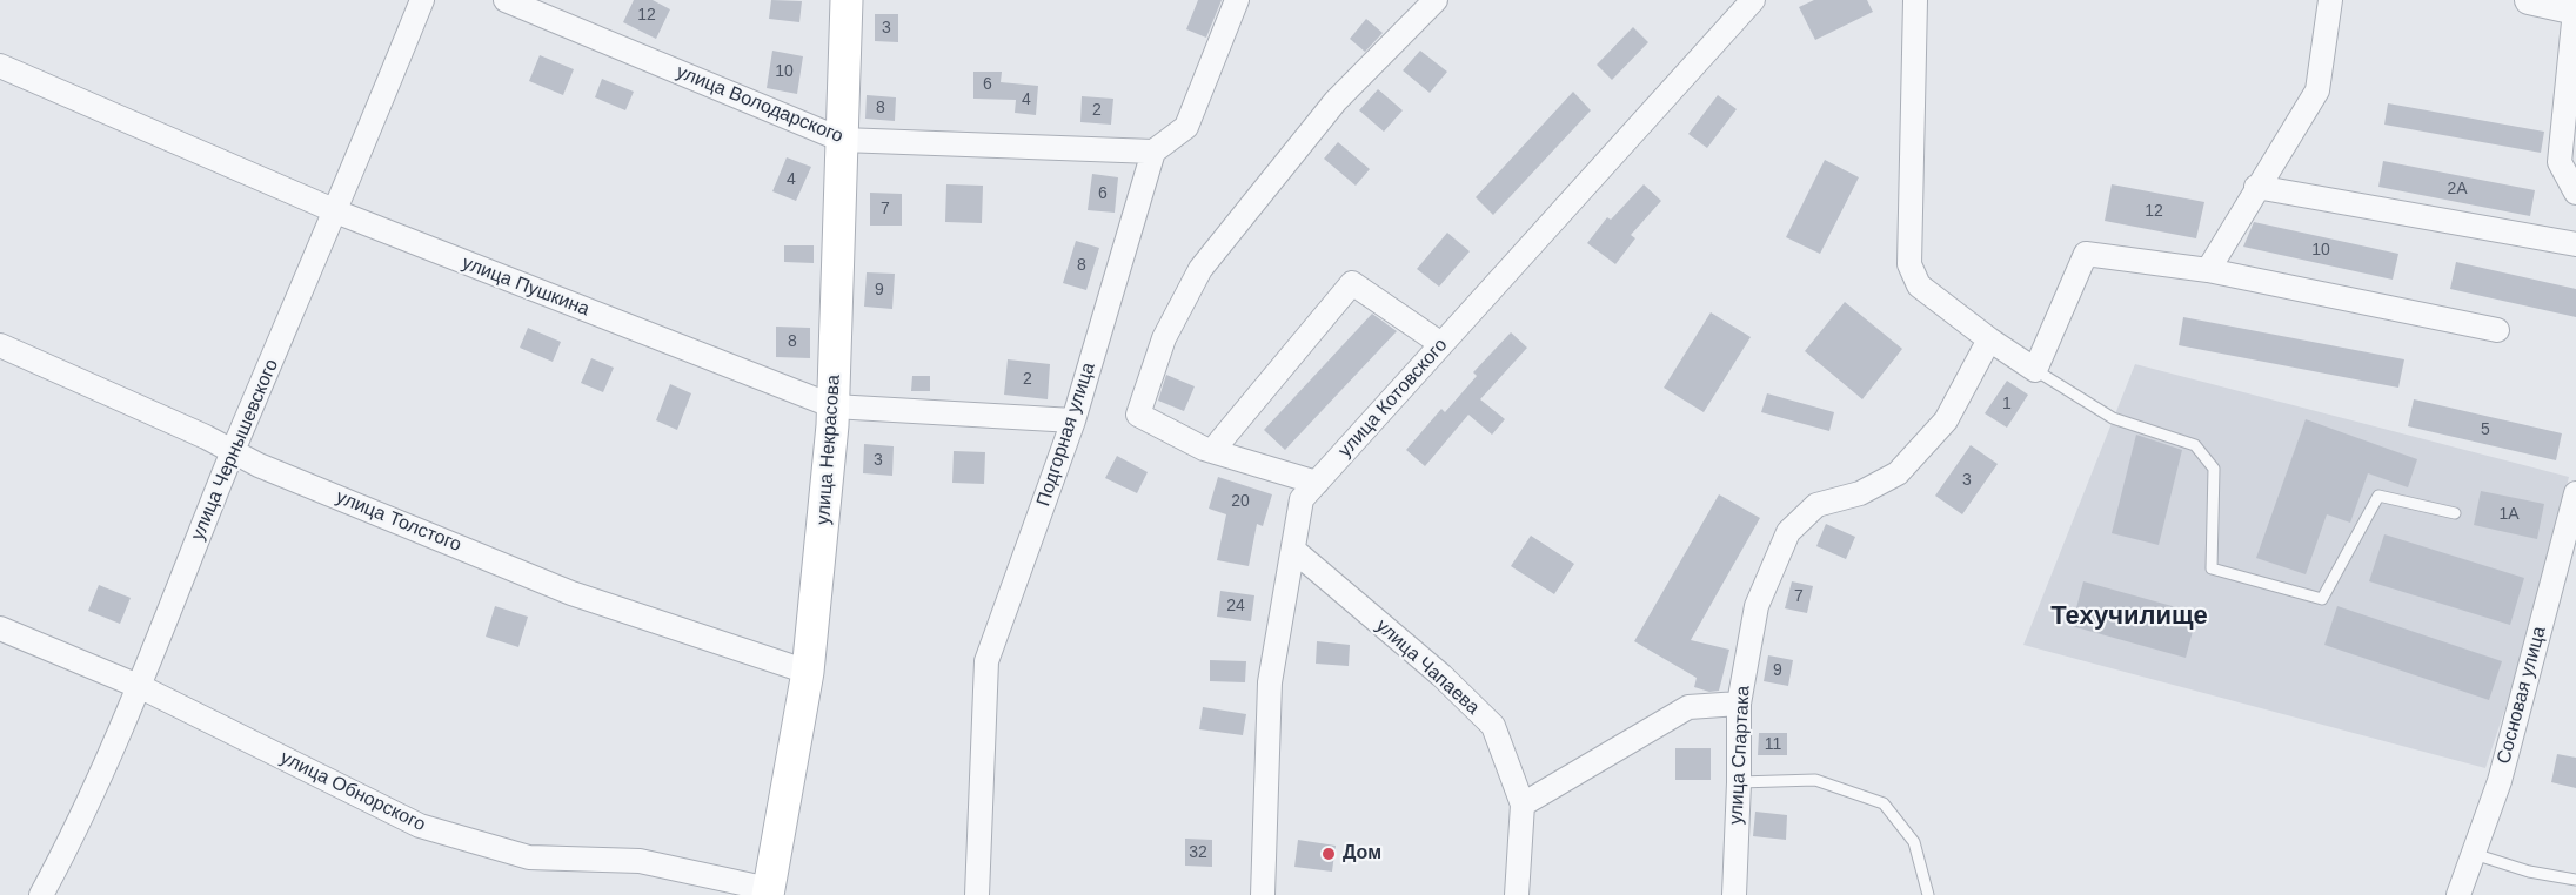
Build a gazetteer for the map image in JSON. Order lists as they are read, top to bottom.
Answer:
{
  "streets": {
    "main road": ["улица Некрасова"],
    "street": [
      "улица Володарского",
      "улица Пушкина",
      "улица Котовского",
      "Подгорная улица",
      "улица Чернышевского",
      "улица Толстого",
      "улица Чапаева",
      "Сосновая улица",
      "улица Спартака",
      "улица Обнорского"
    ]
  },
  "crossings": [
    ["улица Володарского", "Подгорная улица"],
    ["улица Володарского", "улица Некрасова"],
    ["улица Пушкина", "Подгорная улица"],
    ["улица Пушкина", "улица Чернышевского"],
    ["улица Пушкина", "улица Некрасова"],
    ["улица Котовского", "улица Чапаева"],
    ["улица Чернышевского", "улица Толстого"],
    ["улица Чернышевского", "улица Обнорского"],
    ["улица Некрасова", "улица Толстого"],
    ["улица Некрасова", "улица Обнорского"]
  ],
  "districts": ["Техучилище"],
  "places": ["Дом"],
  "house_numbers": [
    "12",
    "3",
    "10",
    "6",
    "4",
    "8",
    "2",
    "4",
    "2А",
    "6",
    "7",
    "12",
    "10",
    "8",
    "9",
    "8",
    "2",
    "1",
    "5",
    "3",
    "3",
    "20",
    "1А",
    "7",
    "24",
    "9",
    "11",
    "32"
  ]
}
